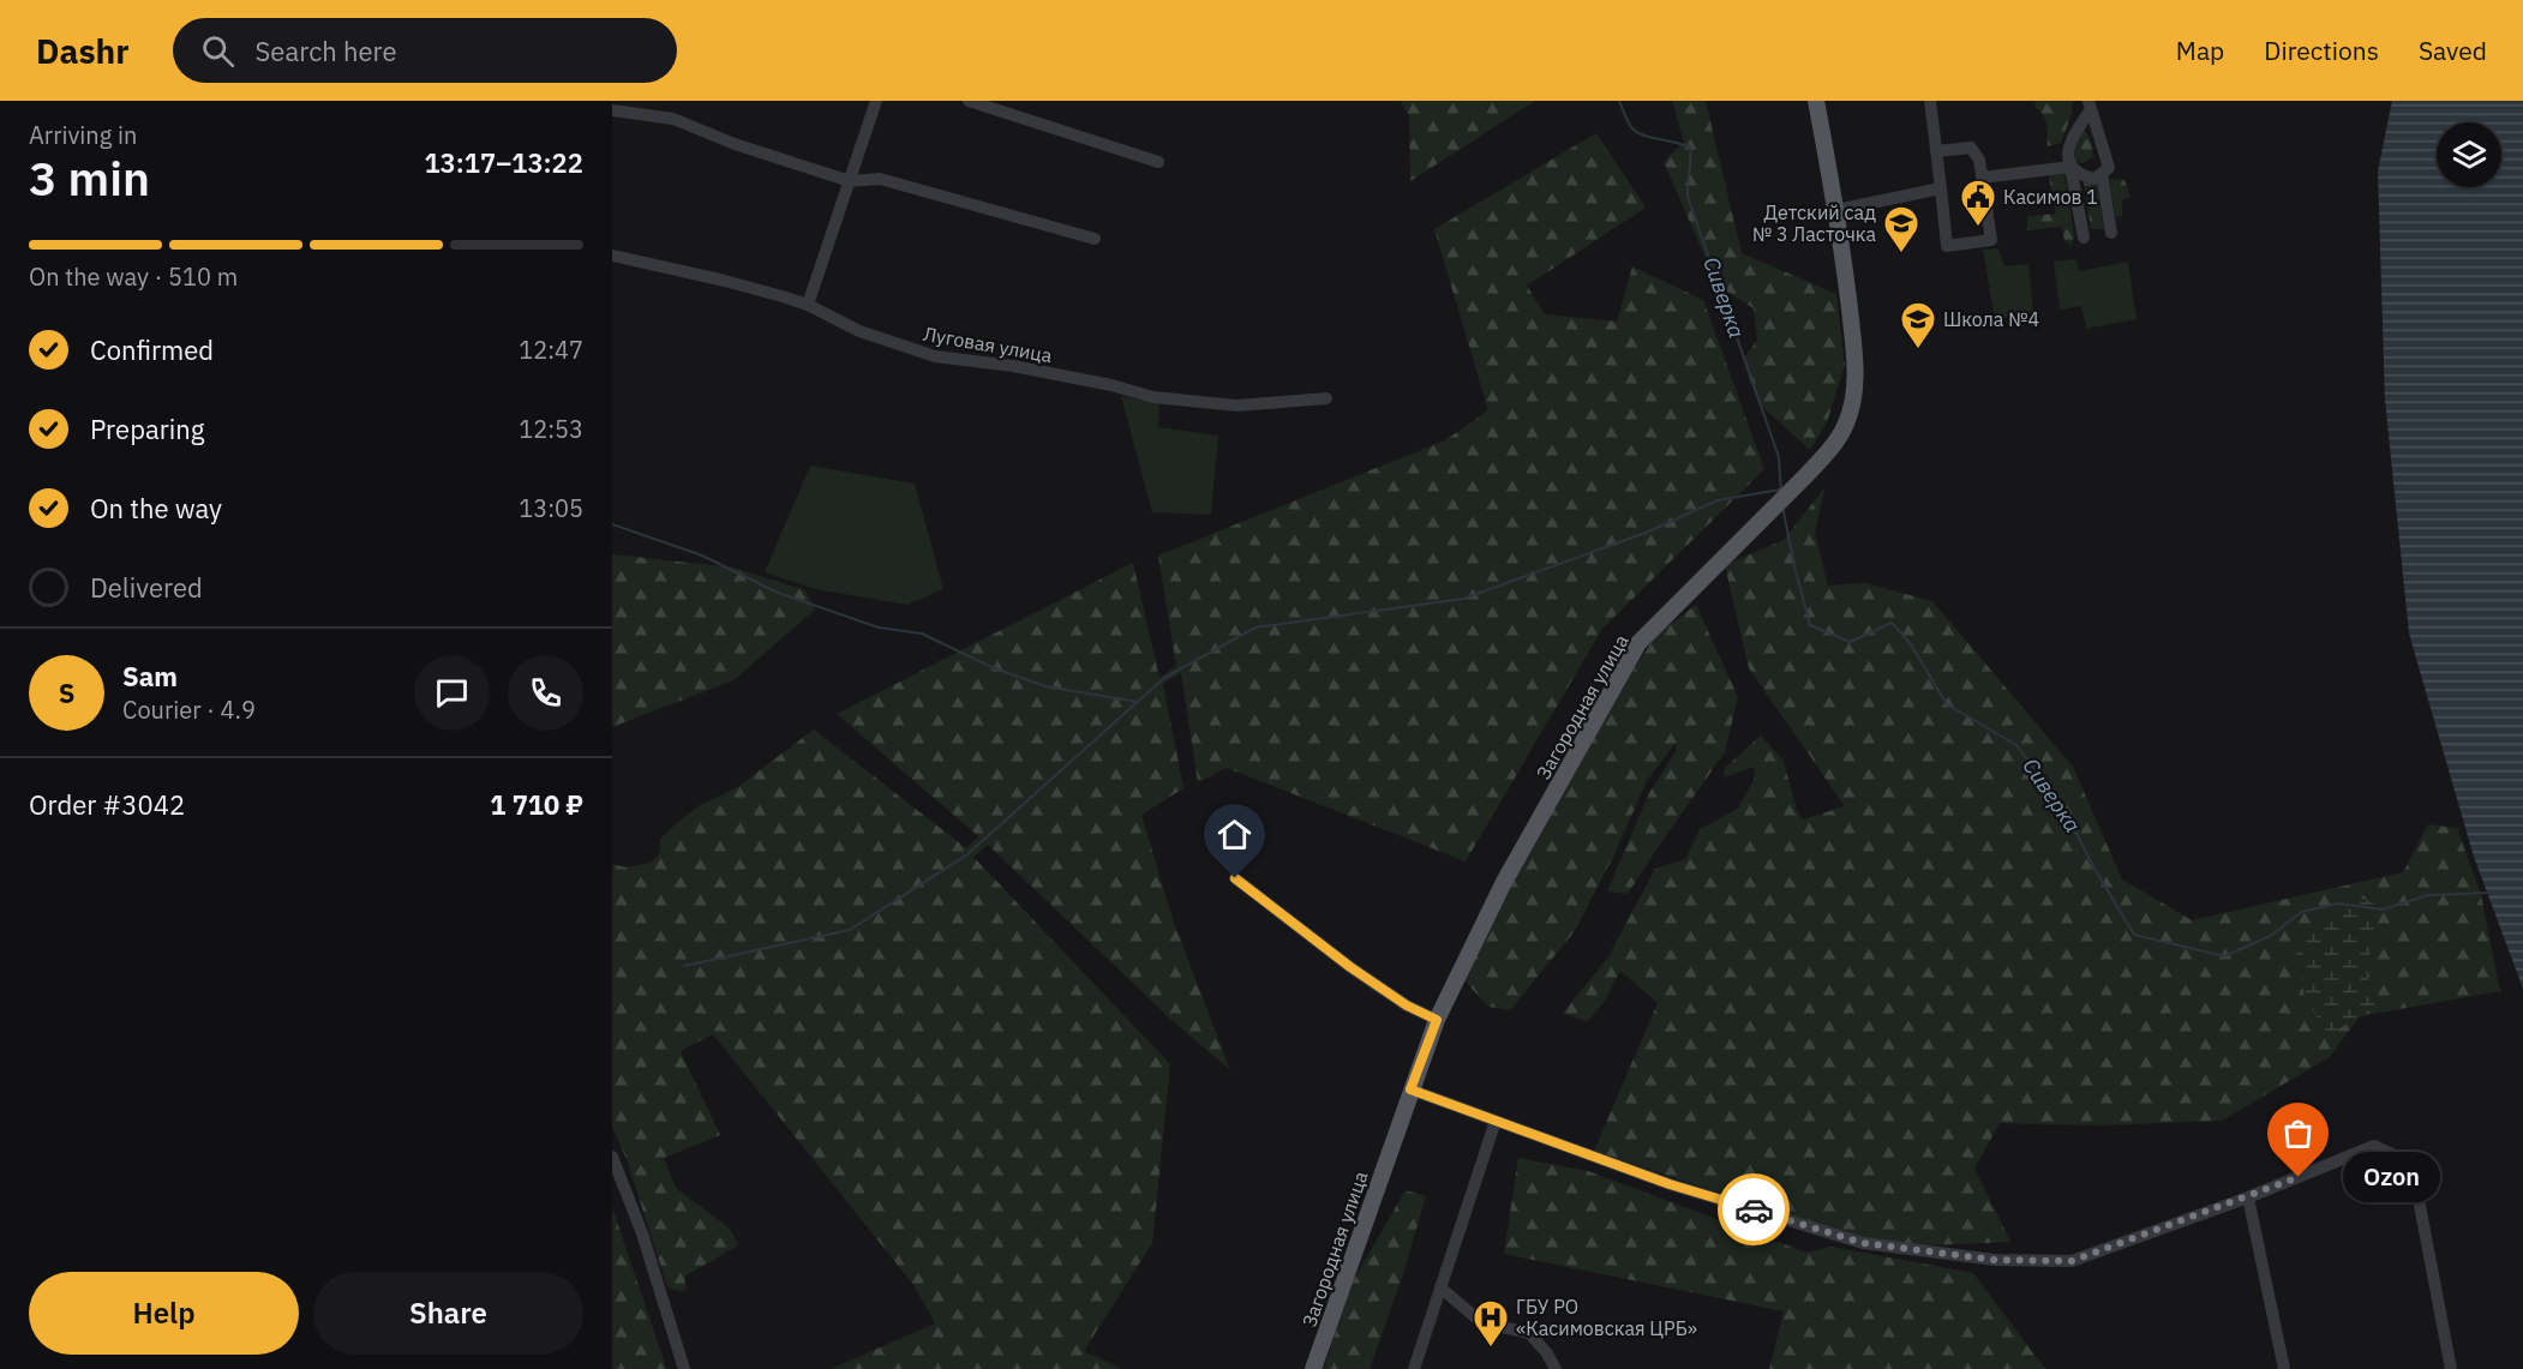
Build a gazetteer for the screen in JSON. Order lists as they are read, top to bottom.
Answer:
{
  "streets": {
    "main road": ["Загородная улица"],
    "street": ["Луговая улица"]
  },
  "water": ["Сиверка"],
  "places": {
    "public building": ["Касимов 1"],
    "school or university": ["Детский сад № 3 Ласточка", "Школа №4"],
    "other": ["Ozon"],
    "hospital": ["ГБУ РО «Касимовская ЦРБ»"]
  },
  "page": {
    "header": "Dashr",
    "search": "Search here",
    "nav": ["Map", "Directions", "Saved"],
    "heading": ["3 min", "Arriving in", "13:17–13:22"],
    "panel": [
      "Sam",
      "Courier · 4.9",
      "Order #3042",
      "1 710 ₽"
    ],
    "bar": "On the way · 510 m",
    "list": [
      ["Confirmed", "12:47"],
      ["Preparing", "12:53"],
      ["On the way", "13:05"],
      "Delivered"
    ],
    "round": "S",
    "bubble": "Ozon",
    "buttons": ["Help", "Share"]
  }
}
